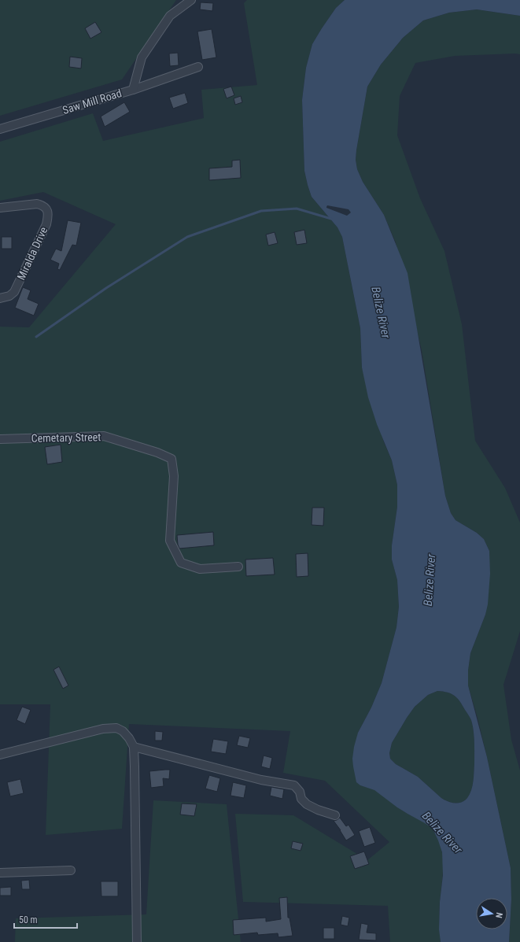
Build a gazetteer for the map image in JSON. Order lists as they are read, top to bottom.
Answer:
{
  "streets": {
    "street": ["Saw Mill Road", "Miralda Drive", "Cemetary Street"]
  },
  "water": ["Belize River"],
  "scale_bar": "50 m",
  "north": "right"
}
